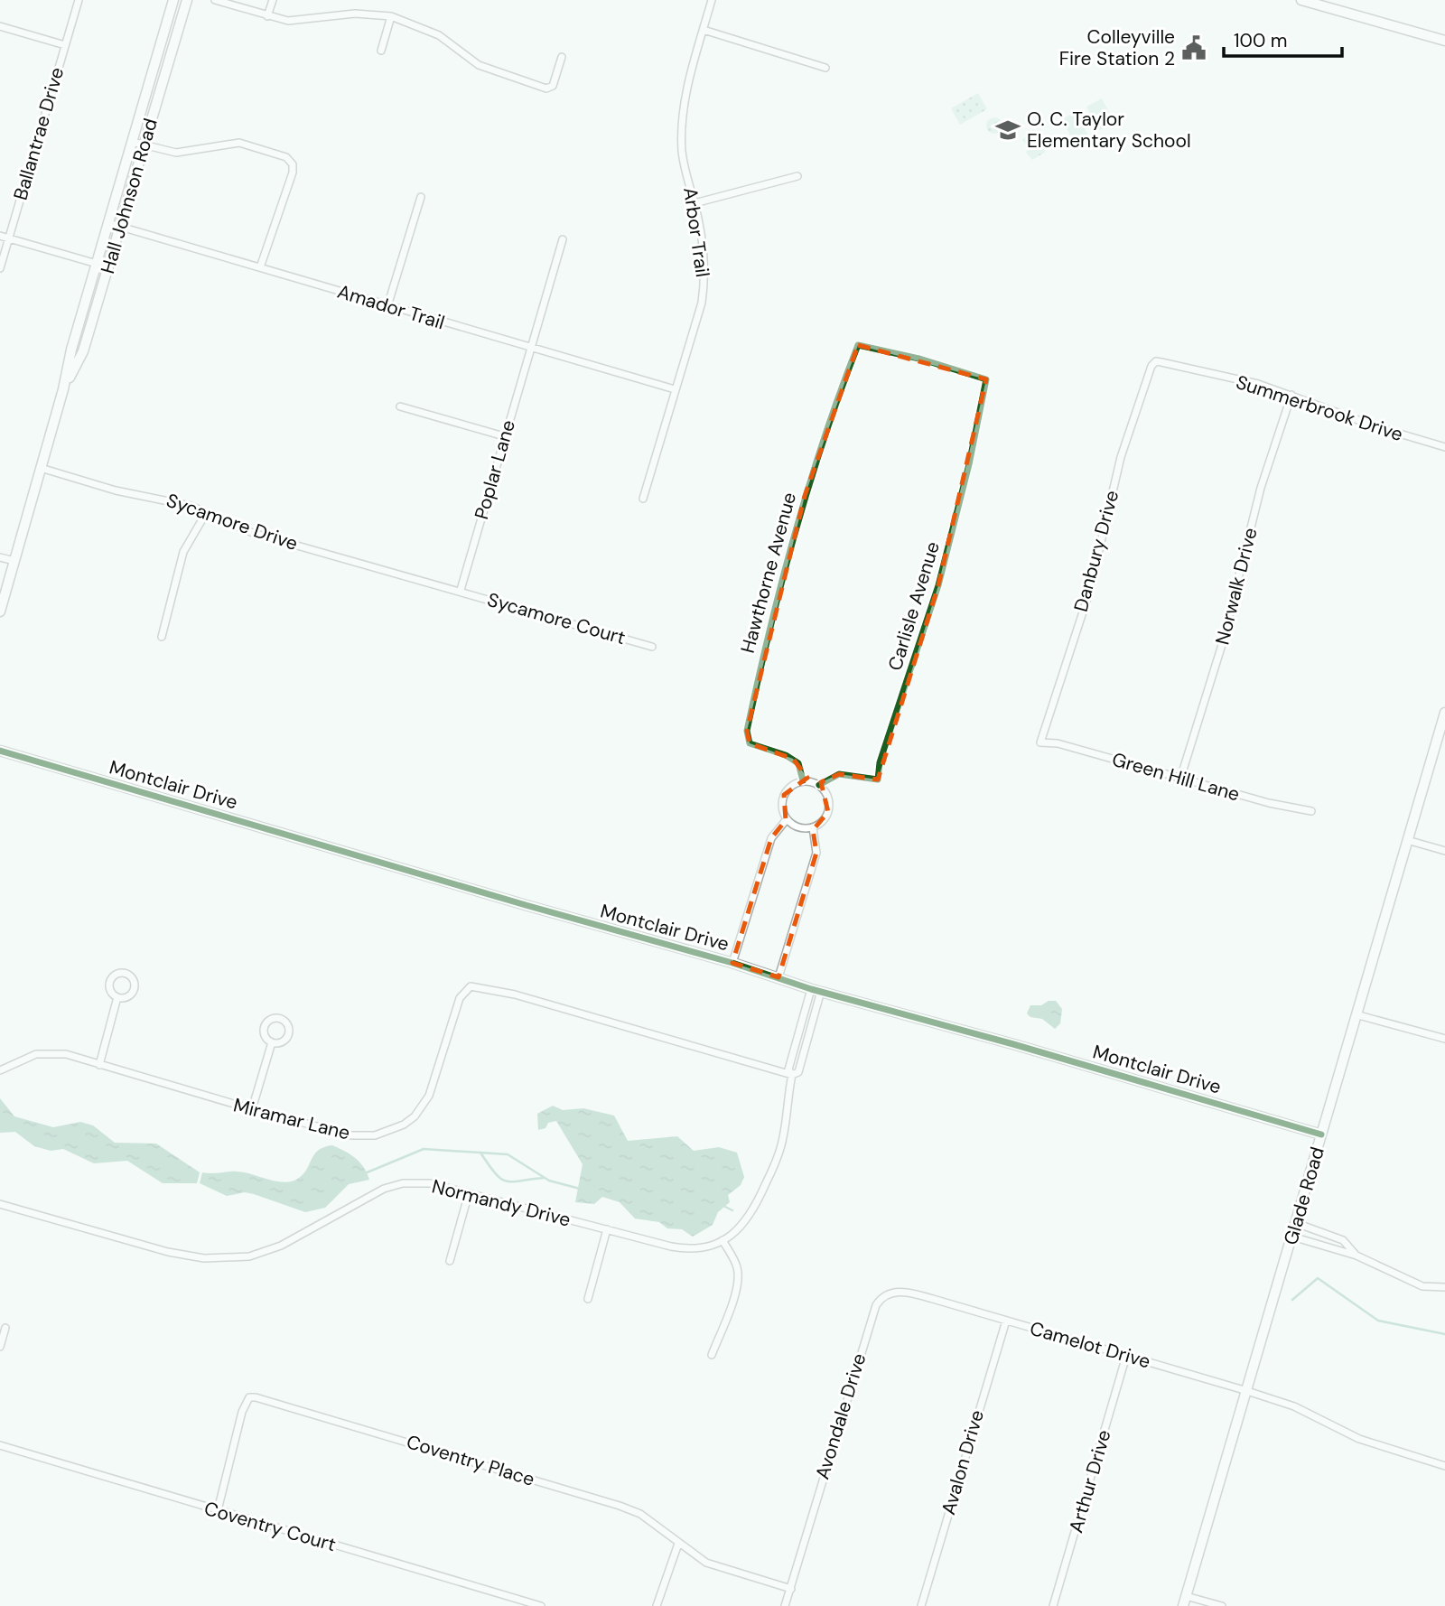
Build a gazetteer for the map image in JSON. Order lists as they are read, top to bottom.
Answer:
{
  "streets": {
    "main road": ["Hall Johnson Road", "Montclair Drive", "Glade Road"],
    "street": [
      "Ballantrae Drive",
      "Arbor Trail",
      "Amador Trail",
      "Summerbrook Drive",
      "Poplar Lane",
      "Sycamore Drive",
      "Danbury Drive",
      "Hawthorne Avenue",
      "Norwalk Drive",
      "Carlisle Avenue",
      "Sycamore Court",
      "Green Hill Lane",
      "Miramar Lane",
      "Normandy Drive",
      "Camelot Drive",
      "Avondale Drive",
      "Coventry Place",
      "Avalon Drive",
      "Arthur Drive",
      "Coventry Court"
    ]
  },
  "crossings": [
    ["Hall Johnson Road", "Amador Trail"],
    ["Hall Johnson Road", "Sycamore Drive"],
    ["Arbor Trail", "Amador Trail"],
    ["Amador Trail", "Poplar Lane"],
    ["Summerbrook Drive", "Danbury Drive"],
    ["Summerbrook Drive", "Norwalk Drive"],
    ["Poplar Lane", "Sycamore Drive"],
    ["Poplar Lane", "Sycamore Court"],
    ["Sycamore Drive", "Sycamore Court"],
    ["Danbury Drive", "Green Hill Lane"],
    ["Hawthorne Avenue", "Carlisle Avenue"],
    ["Norwalk Drive", "Green Hill Lane"],
    ["Montclair Drive", "Glade Road"],
    ["Montclair Drive", "Normandy Drive"],
    ["Miramar Lane", "Normandy Drive"],
    ["Glade Road", "Camelot Drive"],
    ["Camelot Drive", "Avondale Drive"],
    ["Camelot Drive", "Avalon Drive"],
    ["Camelot Drive", "Arthur Drive"],
    ["Avondale Drive", "Coventry Place"],
    ["Coventry Place", "Coventry Court"]
  ],
  "places": {
    "public building": ["Colleyville Fire Station 2"],
    "school or university": ["O. C. Taylor Elementary School"]
  },
  "scale_bar": "100 m"
}
